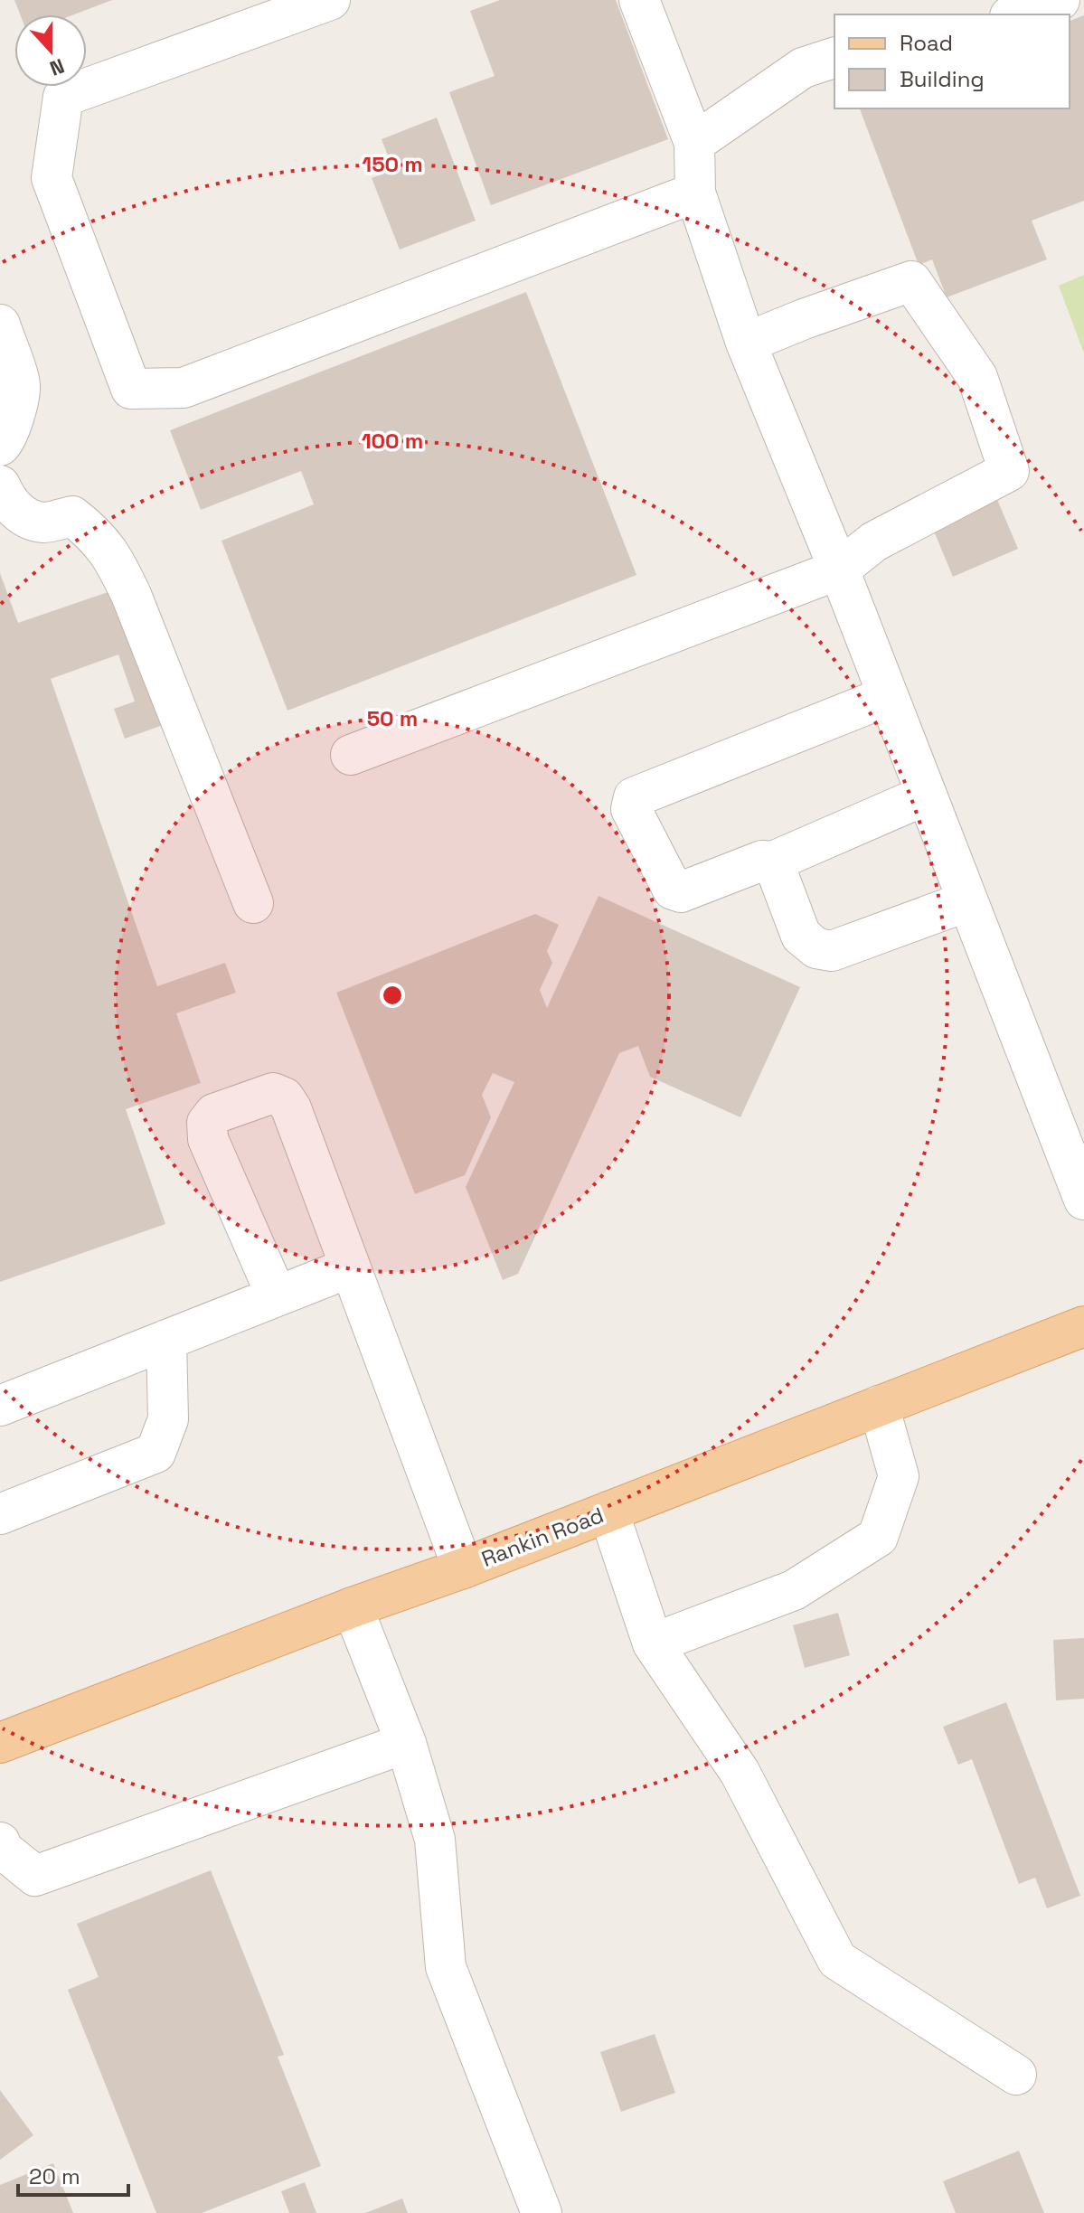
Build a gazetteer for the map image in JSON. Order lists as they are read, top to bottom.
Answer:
{
  "streets": {
    "main road": ["Rankin Road"]
  },
  "legend": ["Road", "Building"],
  "scale_bar": "20 m",
  "north": "bottom",
  "rings": ["150 m", "100 m", "50 m"]
}
